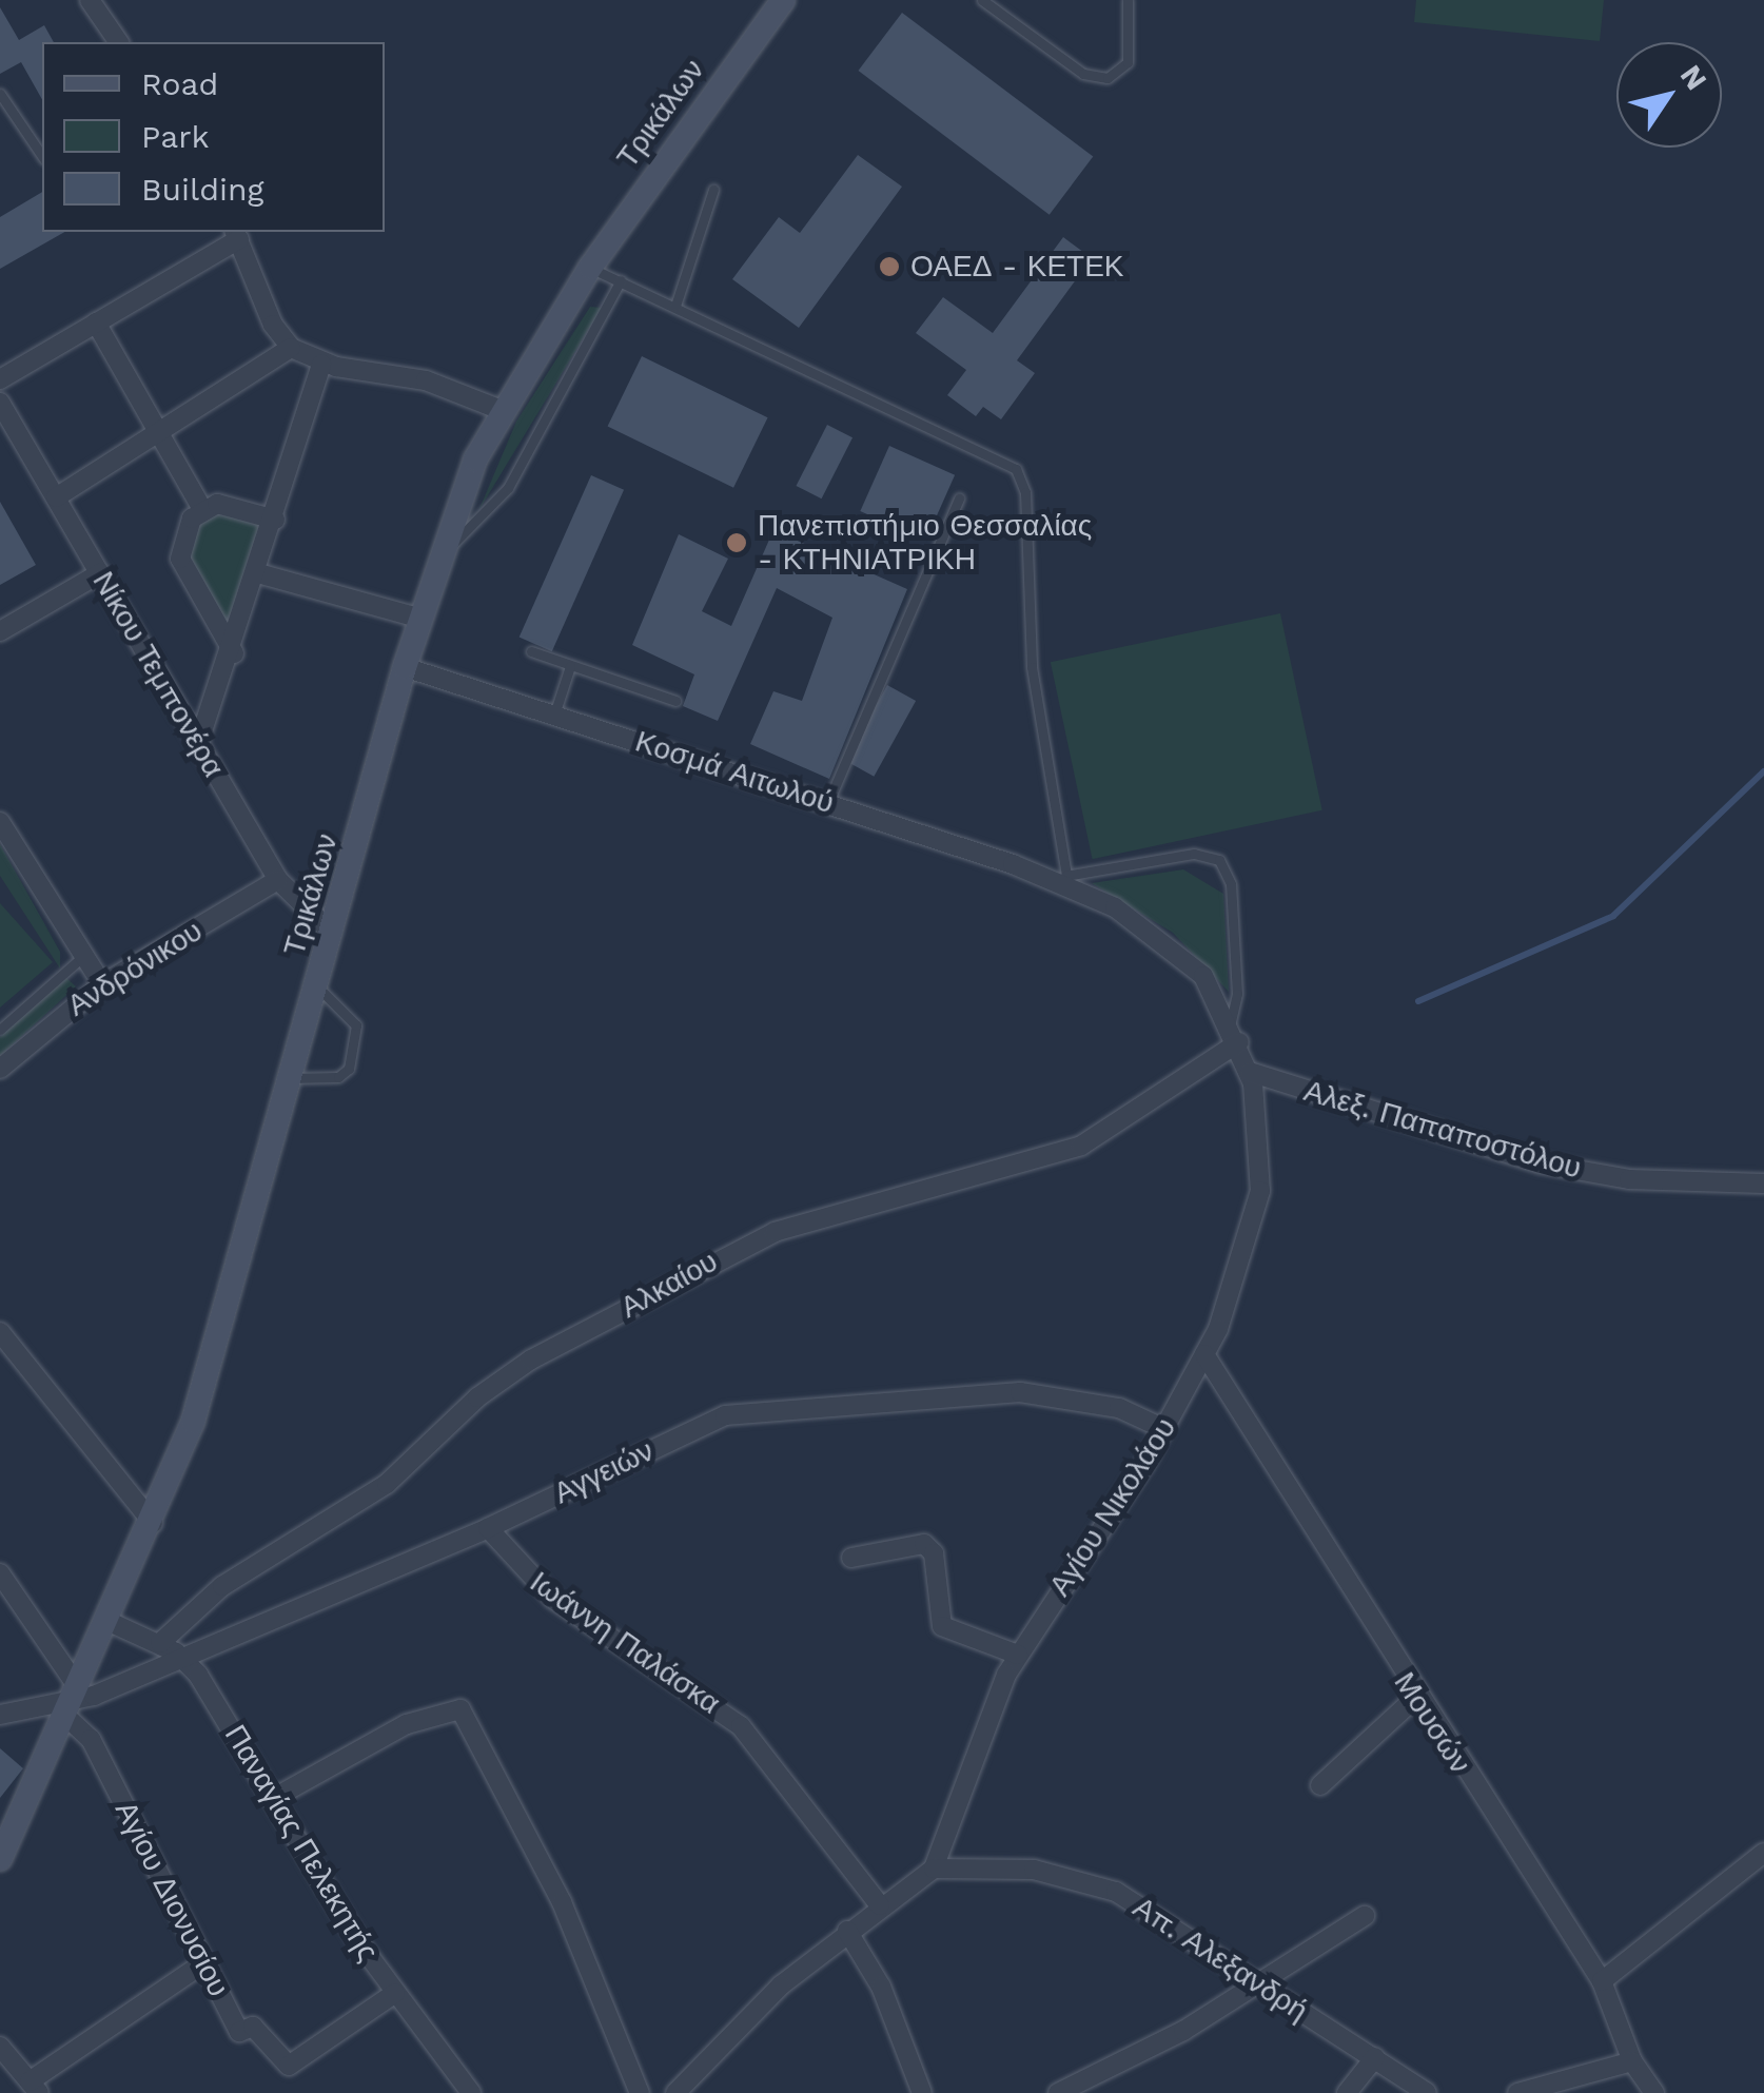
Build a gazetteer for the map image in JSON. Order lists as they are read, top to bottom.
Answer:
{
  "streets": {
    "main road": ["Τρικάλων"],
    "street": [
      "Νίκου Τεμπονέρα",
      "Κοσμά Αιτωλού",
      "Ανδρόνικου",
      "Αλεξ. Παπαποστόλου",
      "Αλκαίου",
      "Αγγειών",
      "Αγίου Νικολάου",
      "Ιωάννη Παλάσκα",
      "Μουσών",
      "Παναγίας Πελεκητής",
      "Αγίου Διονυσίου",
      "Απ. Αλεξανδρή"
    ]
  },
  "crossings": [
    ["Τρικάλων", "Νίκου Τεμπονέρα"],
    ["Τρικάλων", "Κοσμά Αιτωλού"],
    ["Τρικάλων", "Αγγειών"],
    ["Τρικάλων", "Παναγίας Πελεκητής"],
    ["Τρικάλων", "Αγίου Διονυσίου"],
    ["Νίκου Τεμπονέρα", "Ανδρόνικου"],
    ["Κοσμά Αιτωλού", "Αγίου Νικολάου"],
    ["Αλεξ. Παπαποστόλου", "Αγίου Νικολάου"],
    ["Αλκαίου", "Αγίου Νικολάου"],
    ["Αλκαίου", "Παναγίας Πελεκητής"],
    ["Αγγειών", "Αγίου Νικολάου"],
    ["Αγγειών", "Ιωάννη Παλάσκα"],
    ["Αγγειών", "Παναγίας Πελεκητής"],
    ["Αγγειών", "Αγίου Διονυσίου"],
    ["Αγίου Νικολάου", "Μουσών"],
    ["Αγίου Νικολάου", "Απ. Αλεξανδρή"],
    ["Παναγίας Πελεκητής", "Αγίου Διονυσίου"]
  ],
  "places": ["ΟΑΕΔ - ΚΕΤΕΚ", "Πανεπιστήμιο Θεσσαλίας - ΚΤΗΝΙΑΤΡΙΚΗ"],
  "legend": ["Road", "Park", "Building"],
  "north": "top right"
}
